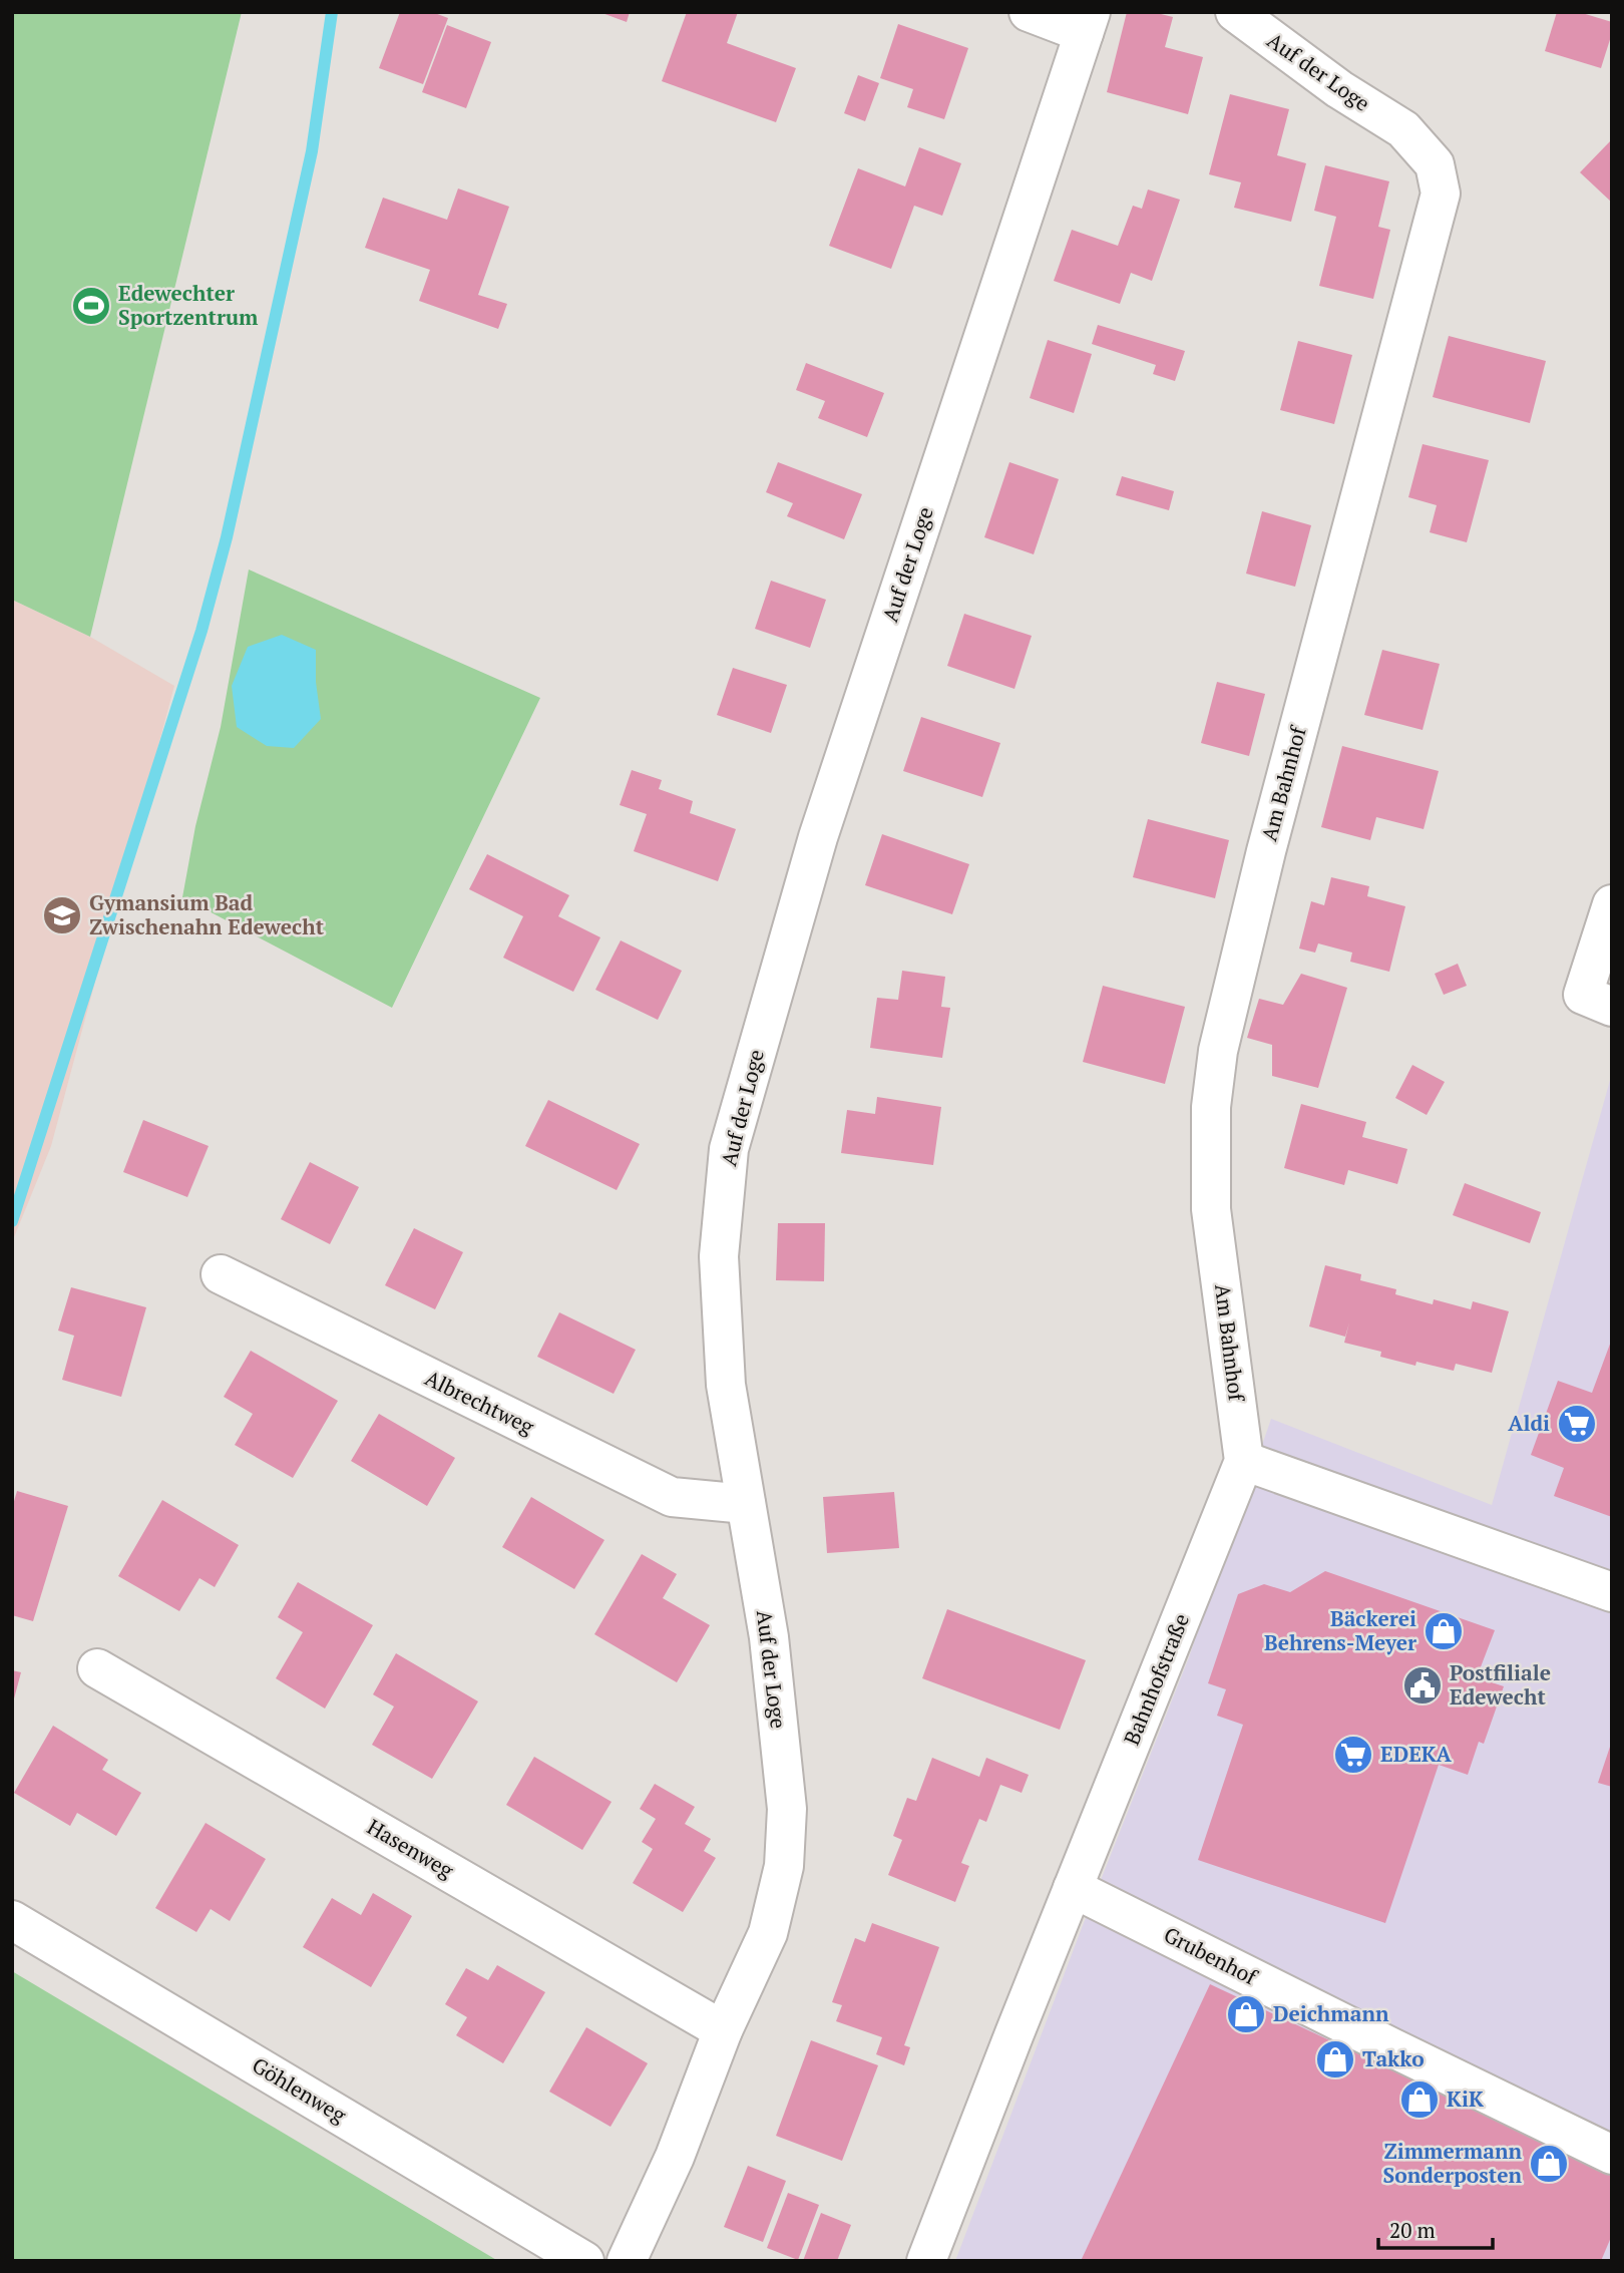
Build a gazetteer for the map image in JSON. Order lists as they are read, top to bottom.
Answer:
{
  "streets": {
    "street": [
      "Auf der Loge",
      "Am Bahnhof",
      "Albrechtweg",
      "Bahnhofstraße",
      "Hasenweg",
      "Grubenhof",
      "Göhlenweg"
    ]
  },
  "crossings": [
    ["Auf der Loge", "Am Bahnhof"],
    ["Auf der Loge", "Albrechtweg"],
    ["Auf der Loge", "Hasenweg"],
    ["Am Bahnhof", "Bahnhofstraße"],
    ["Bahnhofstraße", "Grubenhof"]
  ],
  "places": {
    "sports": ["Edewechter Sportzentrum"],
    "school or university": ["Gymansium Bad Zwischenahn Edewecht"],
    "supermarket": ["Aldi", "EDEKA"],
    "shop": [
      "Bäckerei Behrens-Meyer",
      "Deichmann",
      "Takko",
      "KiK",
      "Zimmermann Sonderposten"
    ],
    "public building": ["Postfiliale Edewecht"]
  },
  "scale_bar": "20 m"
}
